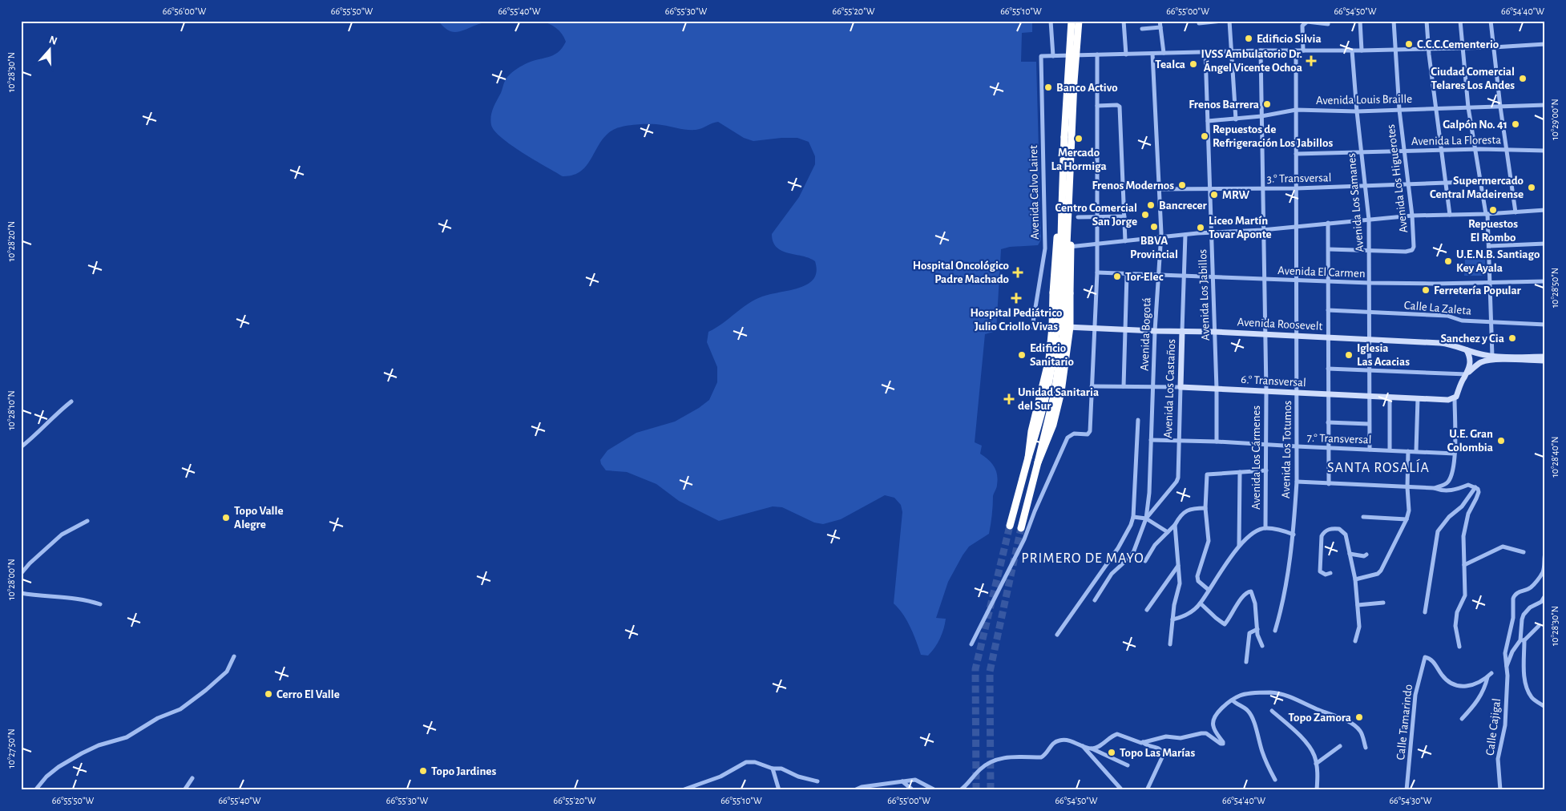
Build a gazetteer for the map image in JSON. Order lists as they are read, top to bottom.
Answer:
{
  "streets": {
    "street": [
      "Avenida Louis Braille",
      "Avenida La Floresta",
      "3.° Transversal",
      "Avenida Los Higuerotes",
      "Avenida Calvo Lairet",
      "Avenida Los Samanes",
      "Avenida El Carmen",
      "Avenida Los Jabillos",
      "Calle La Zaleta",
      "Avenida Roosevelt",
      "Avenida Bogotá",
      "6.° Transversal",
      "Avenida Los Castaños",
      "7.° Transversal",
      "Avenida Los Totumos",
      "Avenida Los Cármenes",
      "Calle Tamarindo",
      "Calle Cajigal"
    ]
  },
  "crossings": [
    ["Avenida Louis Braille", "Avenida Los Higuerotes"],
    ["Avenida Louis Braille", "Avenida Los Samanes"],
    ["Avenida Louis Braille", "Avenida Los Jabillos"],
    ["Avenida Louis Braille", "Avenida Los Totumos"],
    ["Avenida Louis Braille", "Avenida Los Cármenes"],
    ["Avenida La Floresta", "Avenida Los Higuerotes"],
    ["Avenida La Floresta", "Avenida Los Samanes"],
    ["Avenida La Floresta", "Avenida Los Totumos"],
    ["3.° Transversal", "Avenida Los Higuerotes"],
    ["3.° Transversal", "Avenida Los Samanes"],
    ["3.° Transversal", "Avenida Los Jabillos"],
    ["3.° Transversal", "Avenida Bogotá"],
    ["3.° Transversal", "Avenida Los Totumos"],
    ["3.° Transversal", "Avenida Los Cármenes"],
    ["Avenida Los Higuerotes", "Avenida Los Samanes"],
    ["Avenida Calvo Lairet", "Avenida Roosevelt"],
    ["Avenida Los Samanes", "Avenida El Carmen"],
    ["Avenida Los Samanes", "Calle La Zaleta"],
    ["Avenida Los Samanes", "Avenida Roosevelt"],
    ["Avenida Los Samanes", "6.° Transversal"],
    ["Avenida Los Samanes", "7.° Transversal"],
    ["Avenida El Carmen", "Avenida Los Jabillos"],
    ["Avenida El Carmen", "Avenida Bogotá"],
    ["Avenida El Carmen", "Avenida Los Castaños"],
    ["Avenida El Carmen", "Avenida Los Totumos"],
    ["Avenida El Carmen", "Avenida Los Cármenes"],
    ["Avenida Los Jabillos", "Avenida Roosevelt"],
    ["Avenida Los Jabillos", "6.° Transversal"],
    ["Avenida Los Jabillos", "7.° Transversal"],
    ["Avenida Roosevelt", "Avenida Bogotá"],
    ["Avenida Roosevelt", "Avenida Los Castaños"],
    ["Avenida Roosevelt", "Avenida Los Totumos"],
    ["Avenida Roosevelt", "Avenida Los Cármenes"],
    ["Avenida Bogotá", "6.° Transversal"],
    ["Avenida Bogotá", "Avenida Los Castaños"],
    ["Avenida Bogotá", "7.° Transversal"],
    ["6.° Transversal", "Avenida Los Castaños"],
    ["6.° Transversal", "Avenida Los Totumos"],
    ["6.° Transversal", "Avenida Los Cármenes"],
    ["Avenida Los Castaños", "7.° Transversal"],
    ["7.° Transversal", "Avenida Los Totumos"],
    ["7.° Transversal", "Avenida Los Cármenes"]
  ],
  "districts": ["SANTA ROSALÍA", "PRIMERO DE MAYO"],
  "places": {
    "other": [
      "Edificio Silvia",
      "C.C.C.Cementerio",
      "Tealca",
      "Ciudad Comercial Telares Los Andes",
      "Banco Activo",
      "Frenos Barrera",
      "Galpón No. 41",
      "Repuestos de Refrigeración Los Jabillos",
      "Mercado La Hormiga",
      "Frenos Modernos",
      "Supermercado Central Madeirense",
      "MRW",
      "Bancrecer",
      "Repuestos El Rombo",
      "Centro Comercial San Jorge",
      "BBVA Provincial",
      "Liceo Martín Tovar Aponte",
      "U.E.N.B. Santiago Key Ayala",
      "Tor-Elec",
      "Ferretería Popular",
      "Sanchez y Cia",
      "Edificio Sanitario",
      "Iglesia Las Acacias",
      "U.E. Gran Colombia",
      "Topo Valle Alegre",
      "Cerro El Valle",
      "Topo Zamora",
      "Topo Las Marías",
      "Topo Jardines"
    ],
    "health": [
      "IVSS Ambulatorio Dr. Ángel Vicente Ochoa",
      "Hospital Oncológico Padre Machado",
      "Hospital Pediátrico Julio Criollo Vivas",
      "Unidad Sanitaria del Sur"
    ]
  },
  "north": "top",
  "coordinates": [
    "66°56'00\"W",
    "66°55'50\"W",
    "66°55'40\"W",
    "66°55'30\"W",
    "66°55'20\"W",
    "66°55'10\"W",
    "66°55'00\"W",
    "66°54'50\"W",
    "66°54'40\"W",
    "10°28'30\"N",
    "10°29'00\"N",
    "10°28'20\"N",
    "10°28'50\"N",
    "10°28'10\"N",
    "10°28'40\"N",
    "10°28'00\"N",
    "10°27'50\"N",
    "66°54'30\"W"
  ]
}
